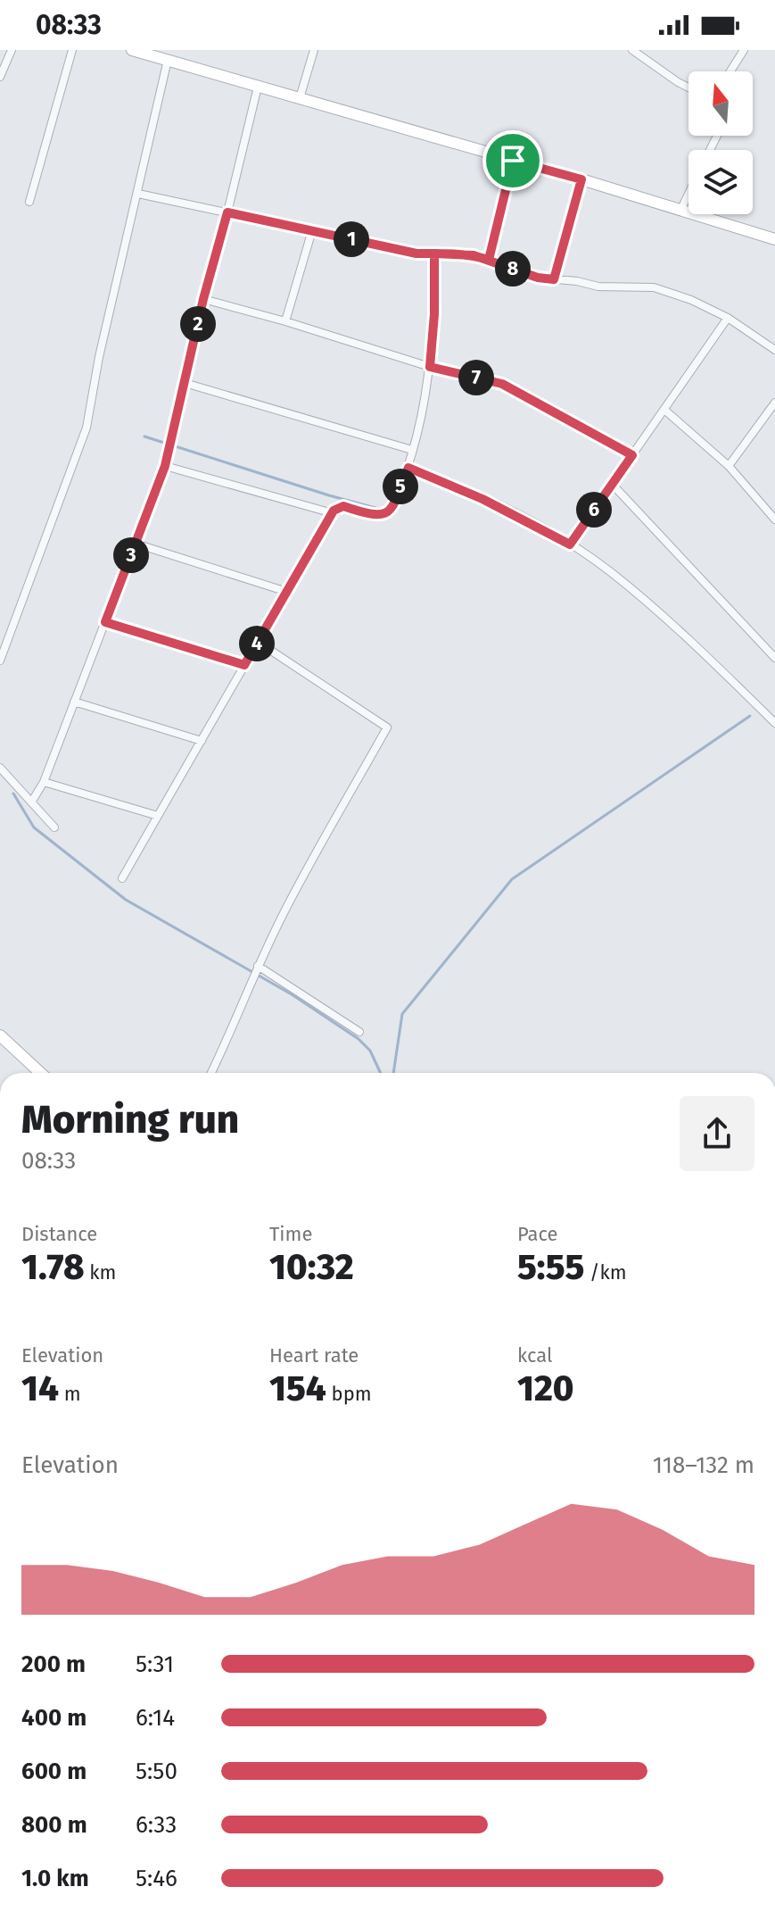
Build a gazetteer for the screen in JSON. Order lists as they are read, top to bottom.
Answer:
{
  "north": "top",
  "page": {
    "status": "08:33",
    "pins": [
      "1",
      "8",
      "2",
      "7",
      "5",
      "6",
      "3",
      "4"
    ],
    "heading": ["Morning run", "08:33"],
    "stats": [
      ["Distance", "1.78 km"],
      ["Time", "10:32"],
      ["Pace", "5:55 /km"],
      ["Elevation", "14 m"],
      ["Heart rate", "154 bpm"],
      ["kcal", "120"]
    ],
    "chart": ["Elevation", "118–132 m"],
    "list": [
      {
        "name": "200 m",
        "note": "5:31"
      },
      {
        "name": "400 m",
        "note": "6:14"
      },
      {
        "name": "600 m",
        "note": "5:50"
      },
      {
        "name": "800 m",
        "note": "6:33"
      },
      {
        "name": "1.0 km",
        "note": "5:46"
      }
    ]
  }
}
